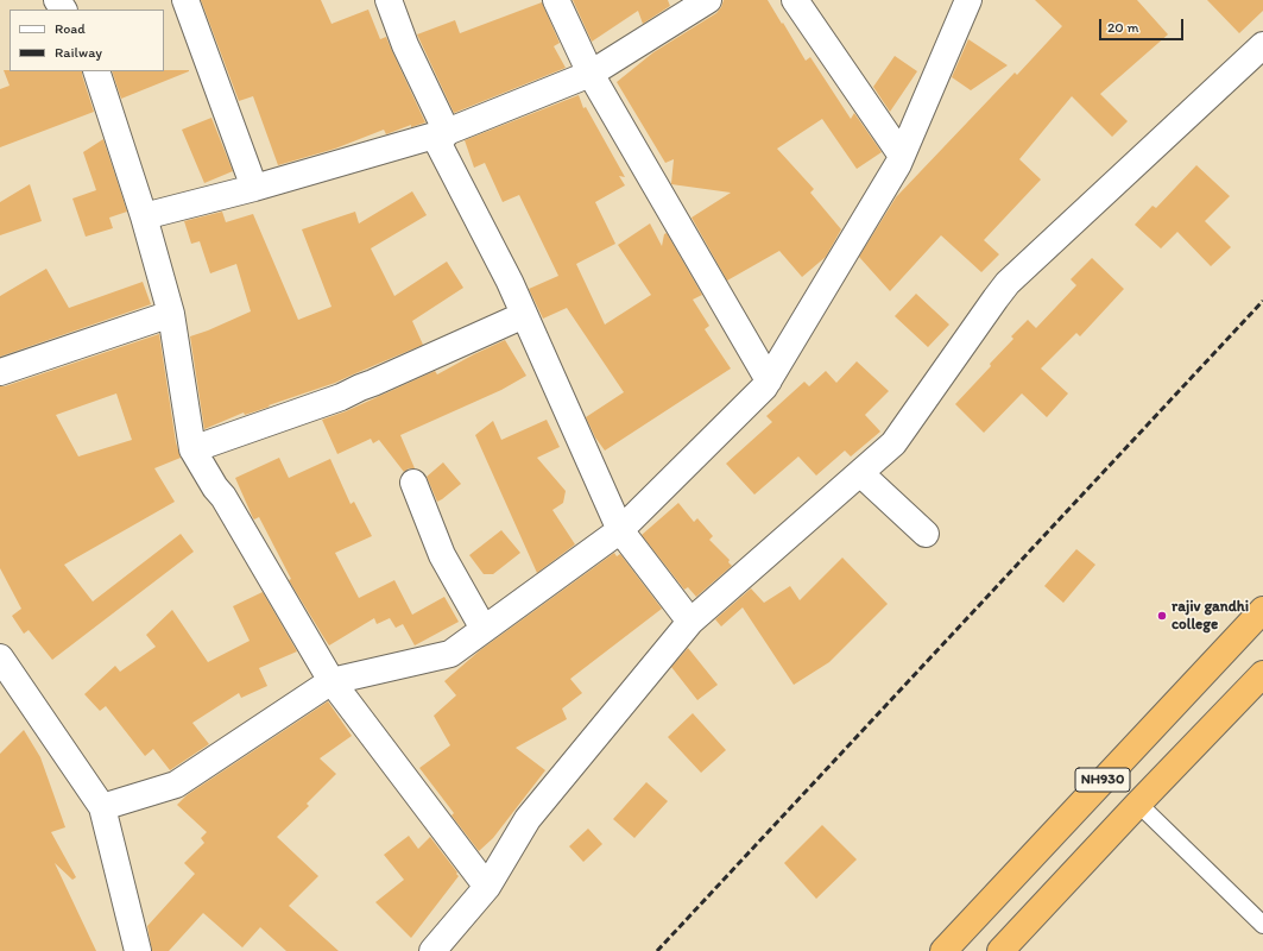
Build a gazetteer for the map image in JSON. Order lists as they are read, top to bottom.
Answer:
{
  "streets": {
    "highway": ["NH930"]
  },
  "places": ["rajiv gandhi college"],
  "legend": ["Road", "Railway"],
  "scale_bar": "20 m"
}
